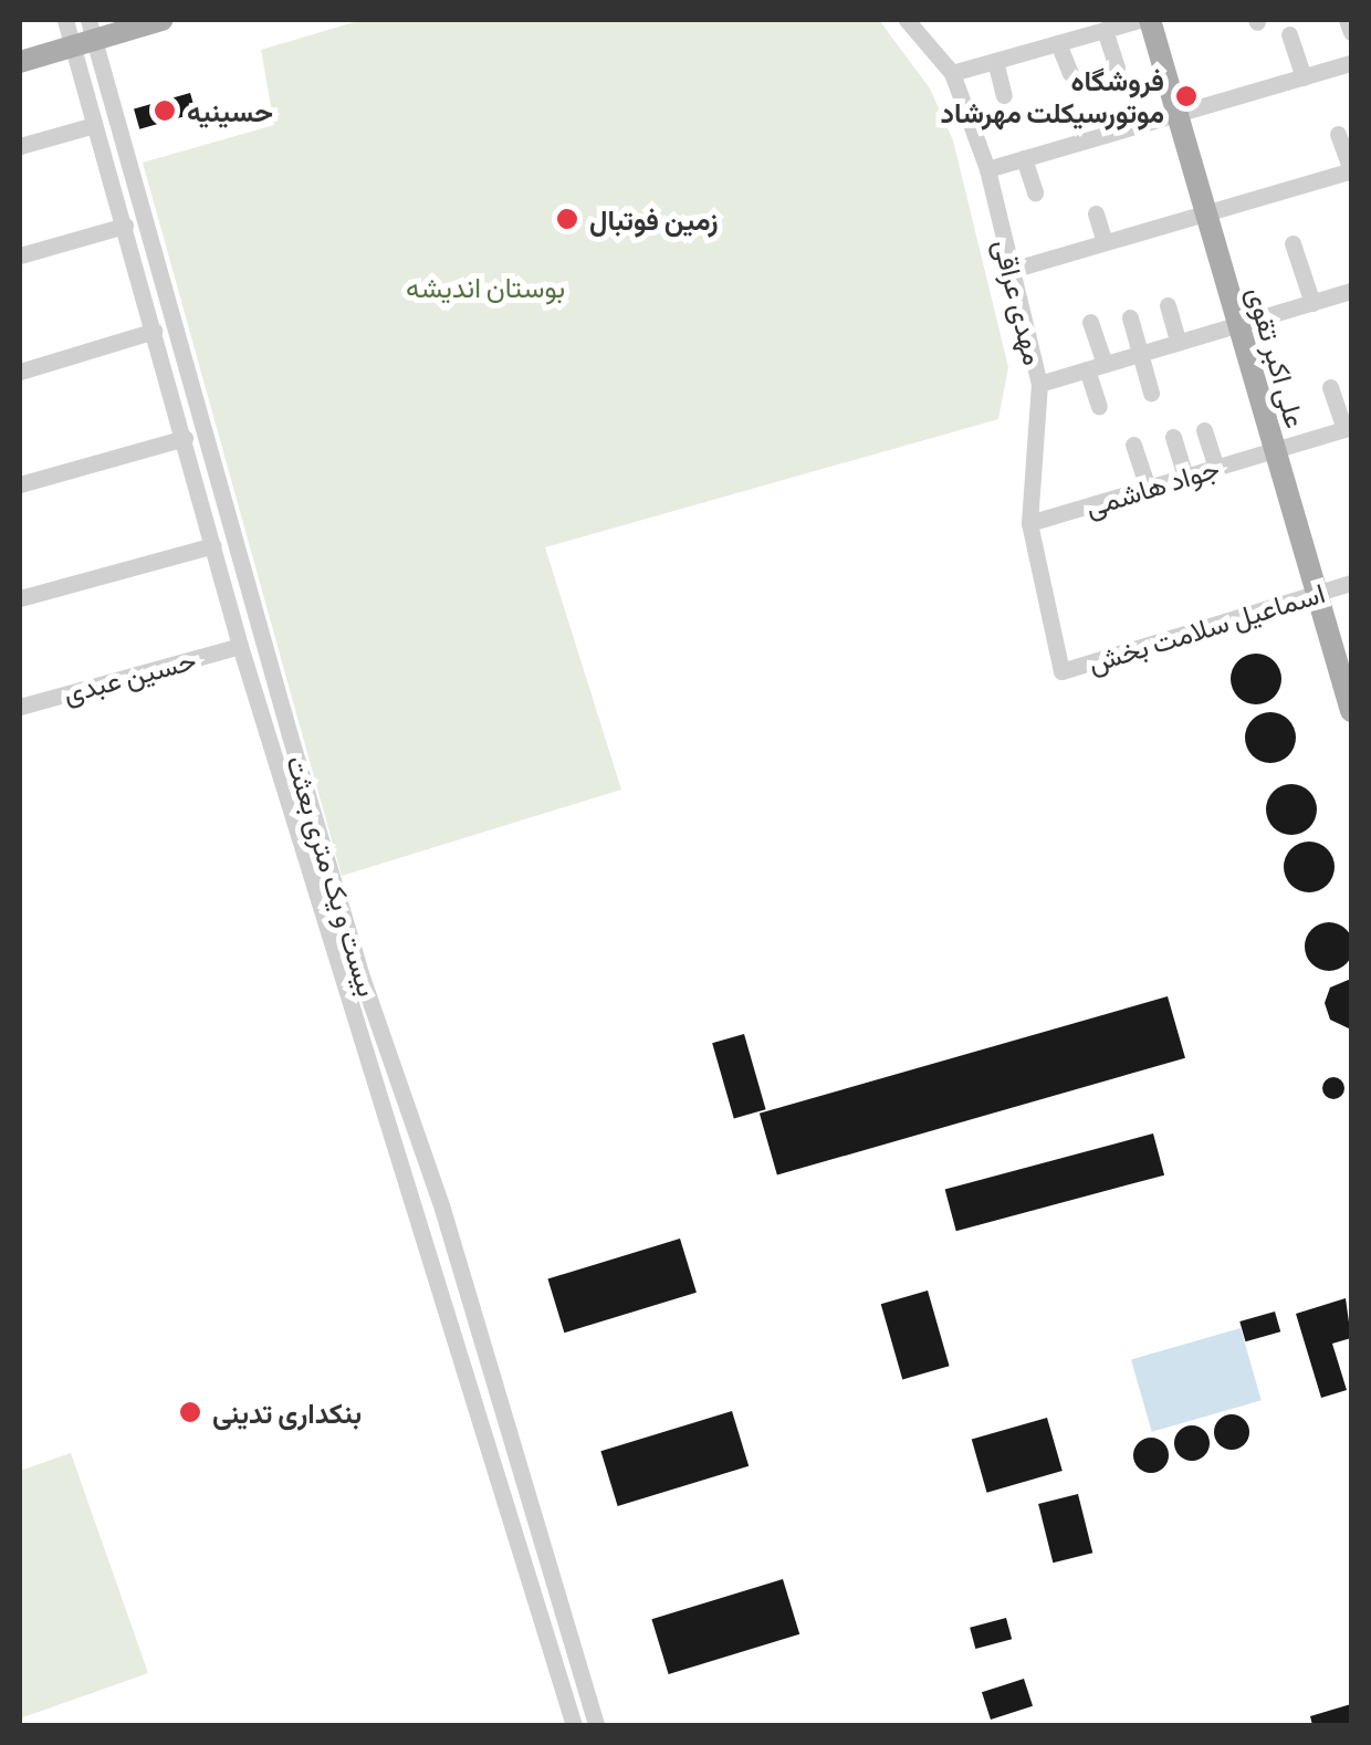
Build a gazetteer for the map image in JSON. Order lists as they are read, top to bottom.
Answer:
{
  "streets": {
    "main road": ["علی اکبر تقوی"],
    "street": [
      "مهدی عراقی",
      "جواد هاشمی",
      "اسماعیل سلامت بخش",
      "حسین عبدی",
      "بیست و یک متری بعثت"
    ]
  },
  "crossings": [
    ["مهدی عراقی", "جواد هاشمی"],
    ["مهدی عراقی", "اسماعیل سلامت بخش"],
    ["علی اکبر تقوی", "جواد هاشمی"],
    ["علی اکبر تقوی", "اسماعیل سلامت بخش"],
    ["حسین عبدی", "بیست و یک متری بعثت"]
  ],
  "parks": ["بوستان اندیشه"],
  "places": [
    "فروشگاه موتورسیکلت مهرشاد",
    "حسینیه",
    "زمین فوتبال",
    "بنکداری تدینی"
  ]
}
